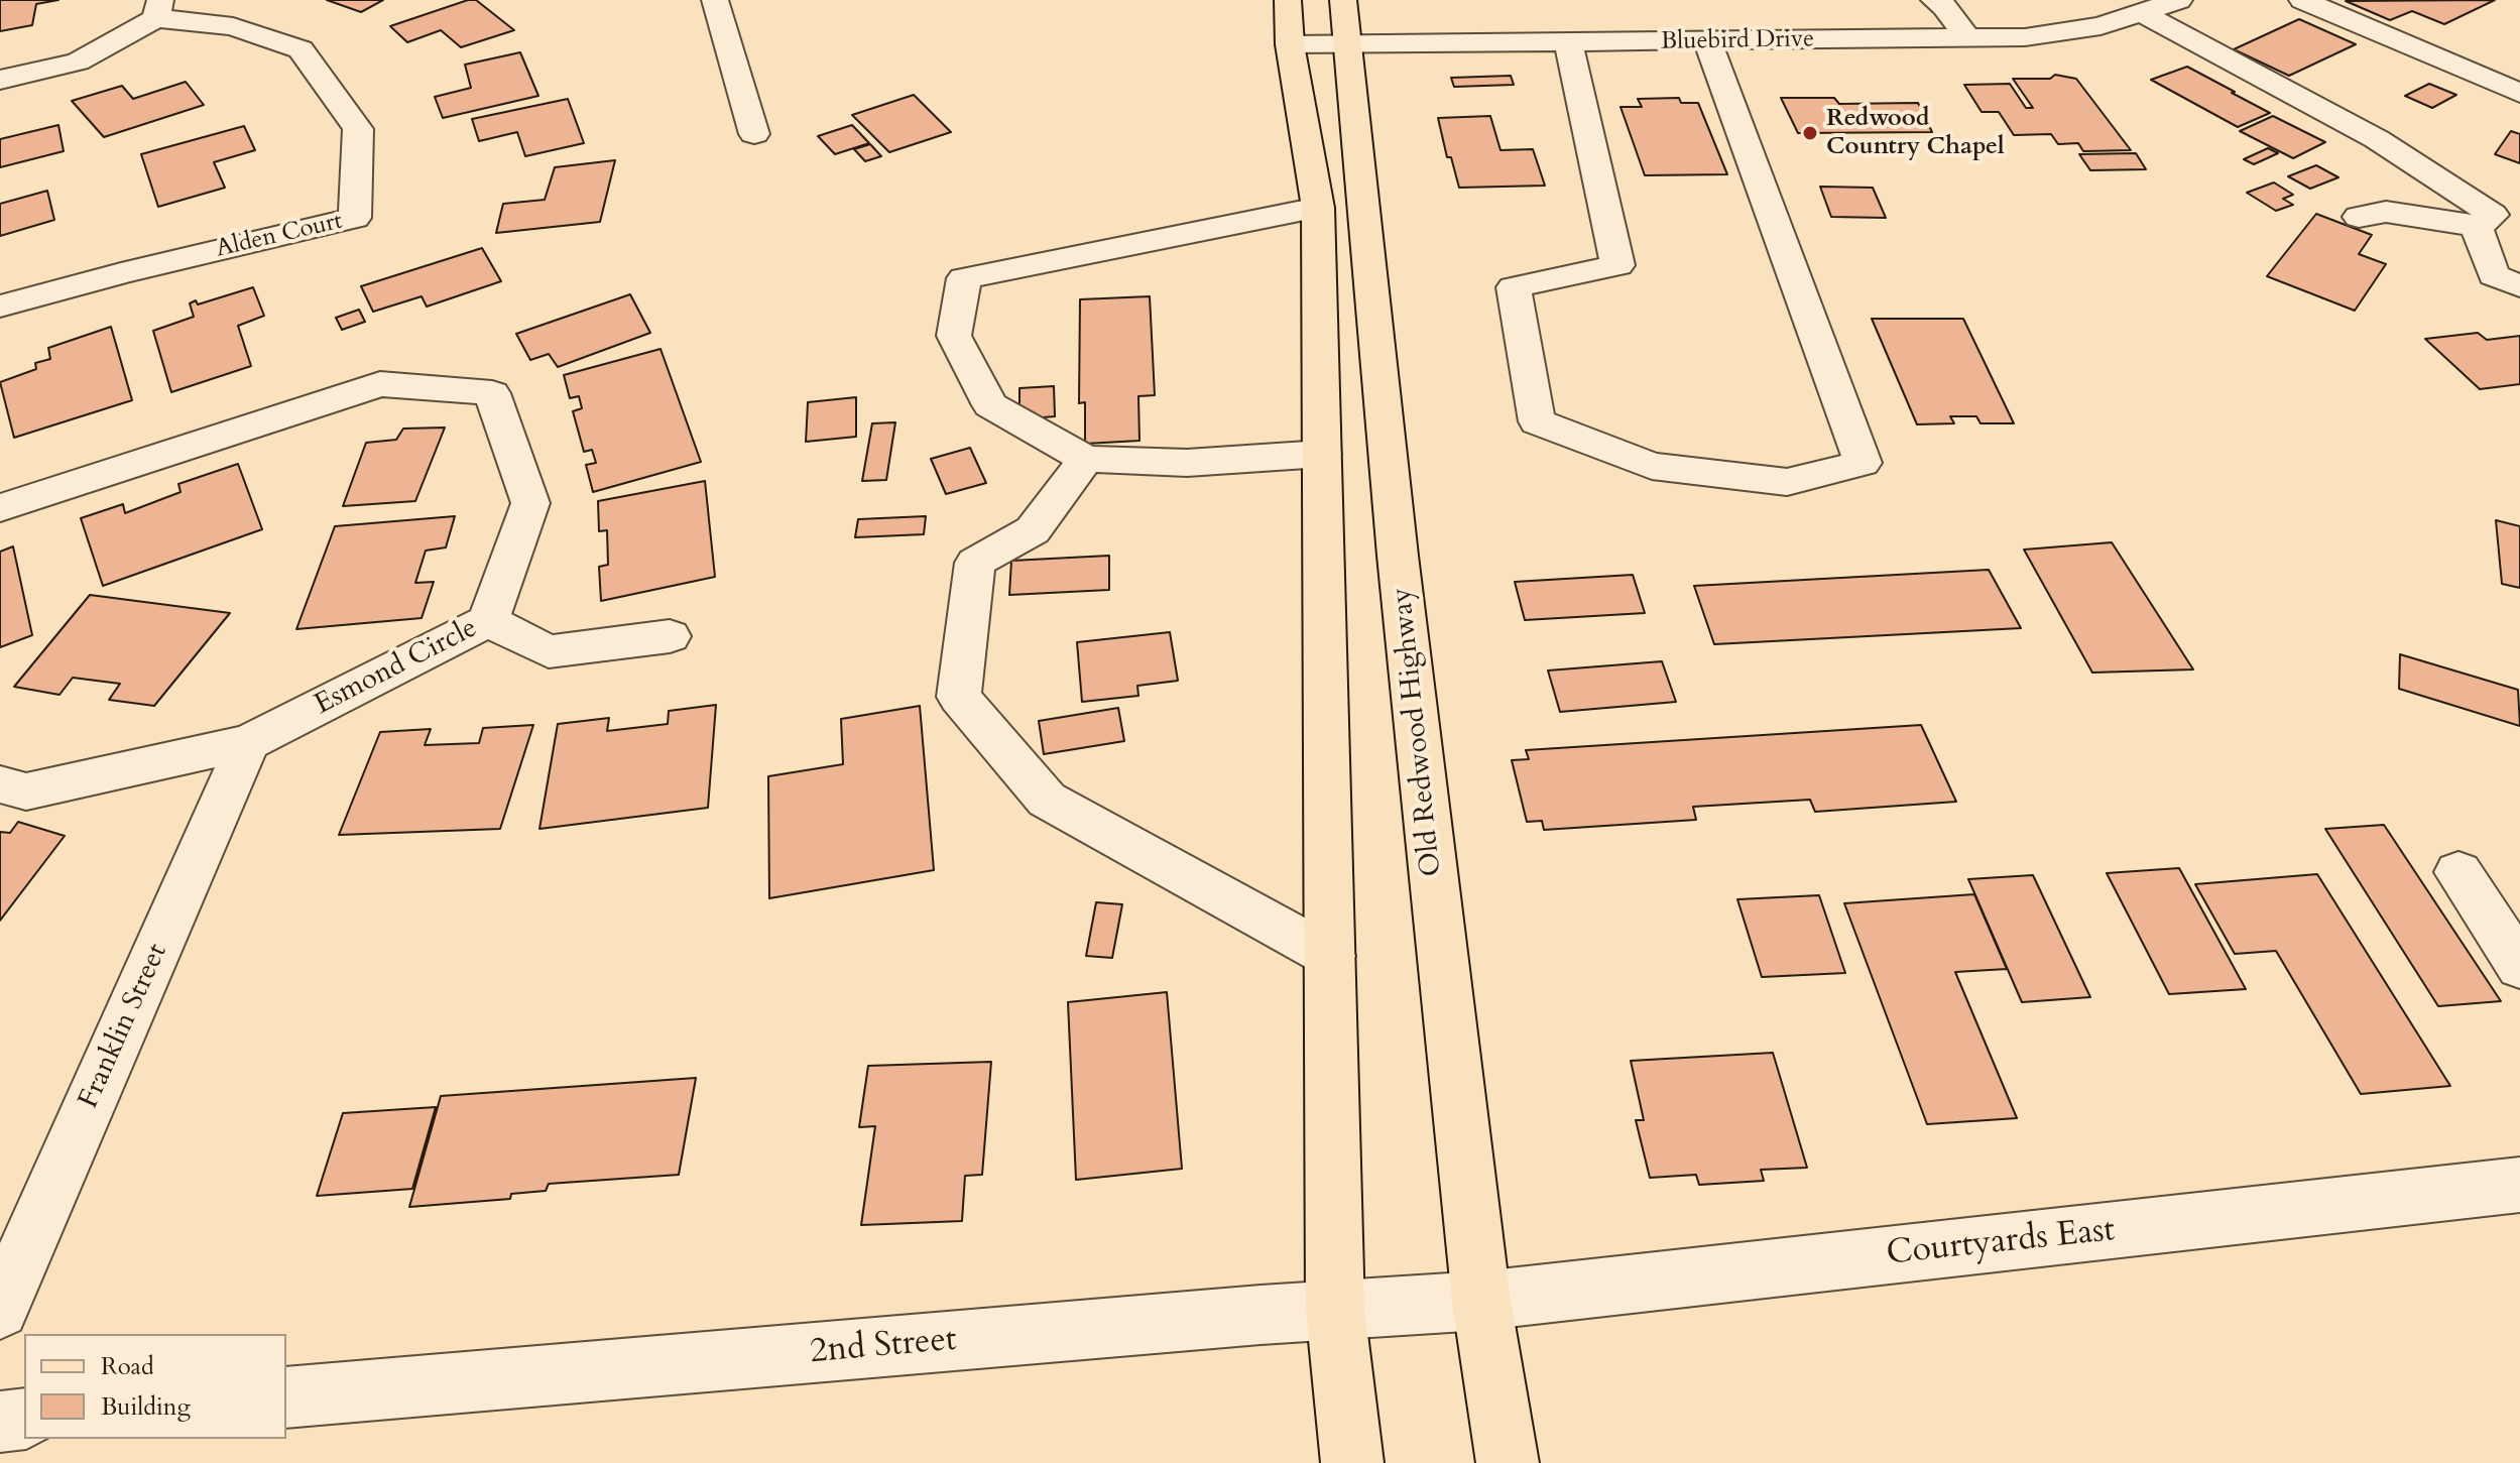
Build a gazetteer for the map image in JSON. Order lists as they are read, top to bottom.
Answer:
{
  "streets": {
    "main road": ["Old Redwood Highway"],
    "street": [
      "Bluebird Drive",
      "Alden Court",
      "Esmond Circle",
      "Franklin Street",
      "Courtyards East",
      "2nd Street"
    ]
  },
  "crossings": [
    ["Bluebird Drive", "Old Redwood Highway"],
    ["Esmond Circle", "Franklin Street"],
    ["Old Redwood Highway", "Courtyards East"],
    ["Old Redwood Highway", "2nd Street"],
    ["Courtyards East", "2nd Street"]
  ],
  "places": ["Redwood Country Chapel"],
  "legend": ["Road", "Building"]
}
